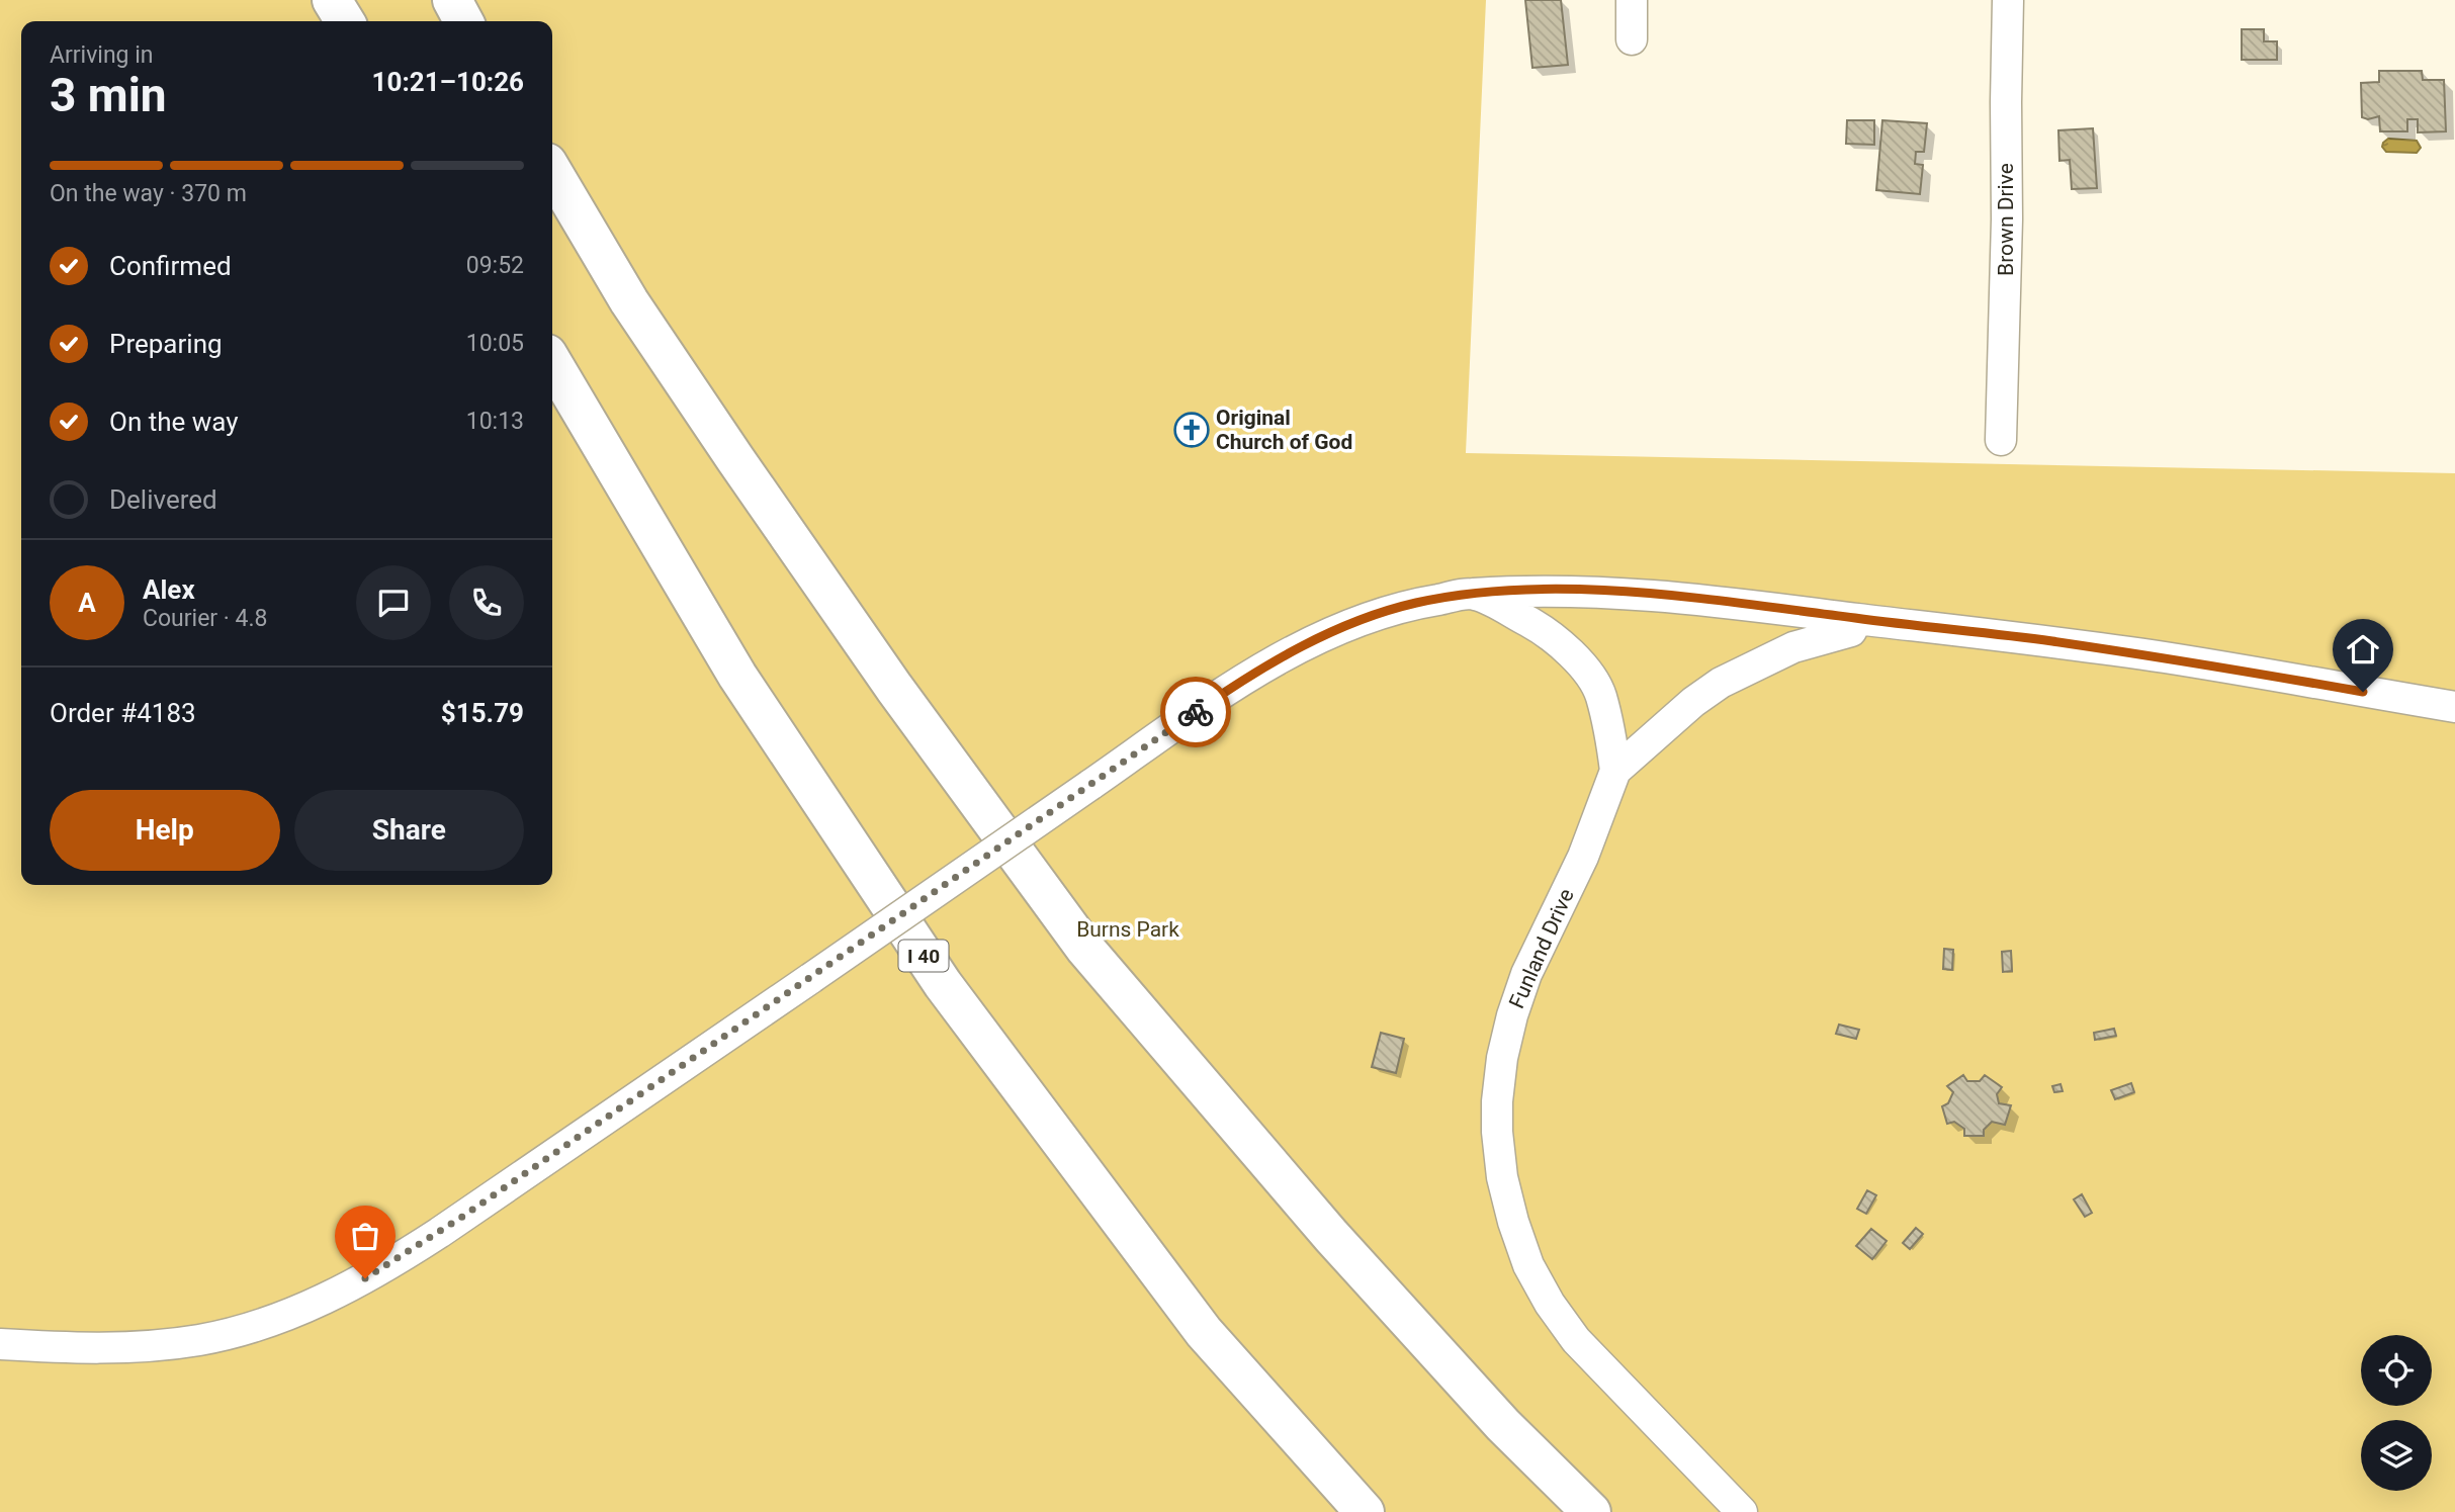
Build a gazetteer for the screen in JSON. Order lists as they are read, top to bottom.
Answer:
{
  "streets": {
    "highway": ["I 40"],
    "street": ["Brown Drive", "Funland Drive"]
  },
  "parks": ["Burns Park"],
  "places": {
    "church": ["Original Church of God"]
  },
  "page": {
    "heading": ["3 min", "Arriving in", "10:21–10:26"],
    "panel": [
      "Alex",
      "Courier · 4.8",
      "Order #4183",
      "$15.79"
    ],
    "bar": "On the way · 370 m",
    "list": [
      ["Confirmed", "09:52"],
      ["Preparing", "10:05"],
      ["On the way", "10:13"],
      "Delivered"
    ],
    "round": "A",
    "buttons": ["Help", "Share"]
  }
}
